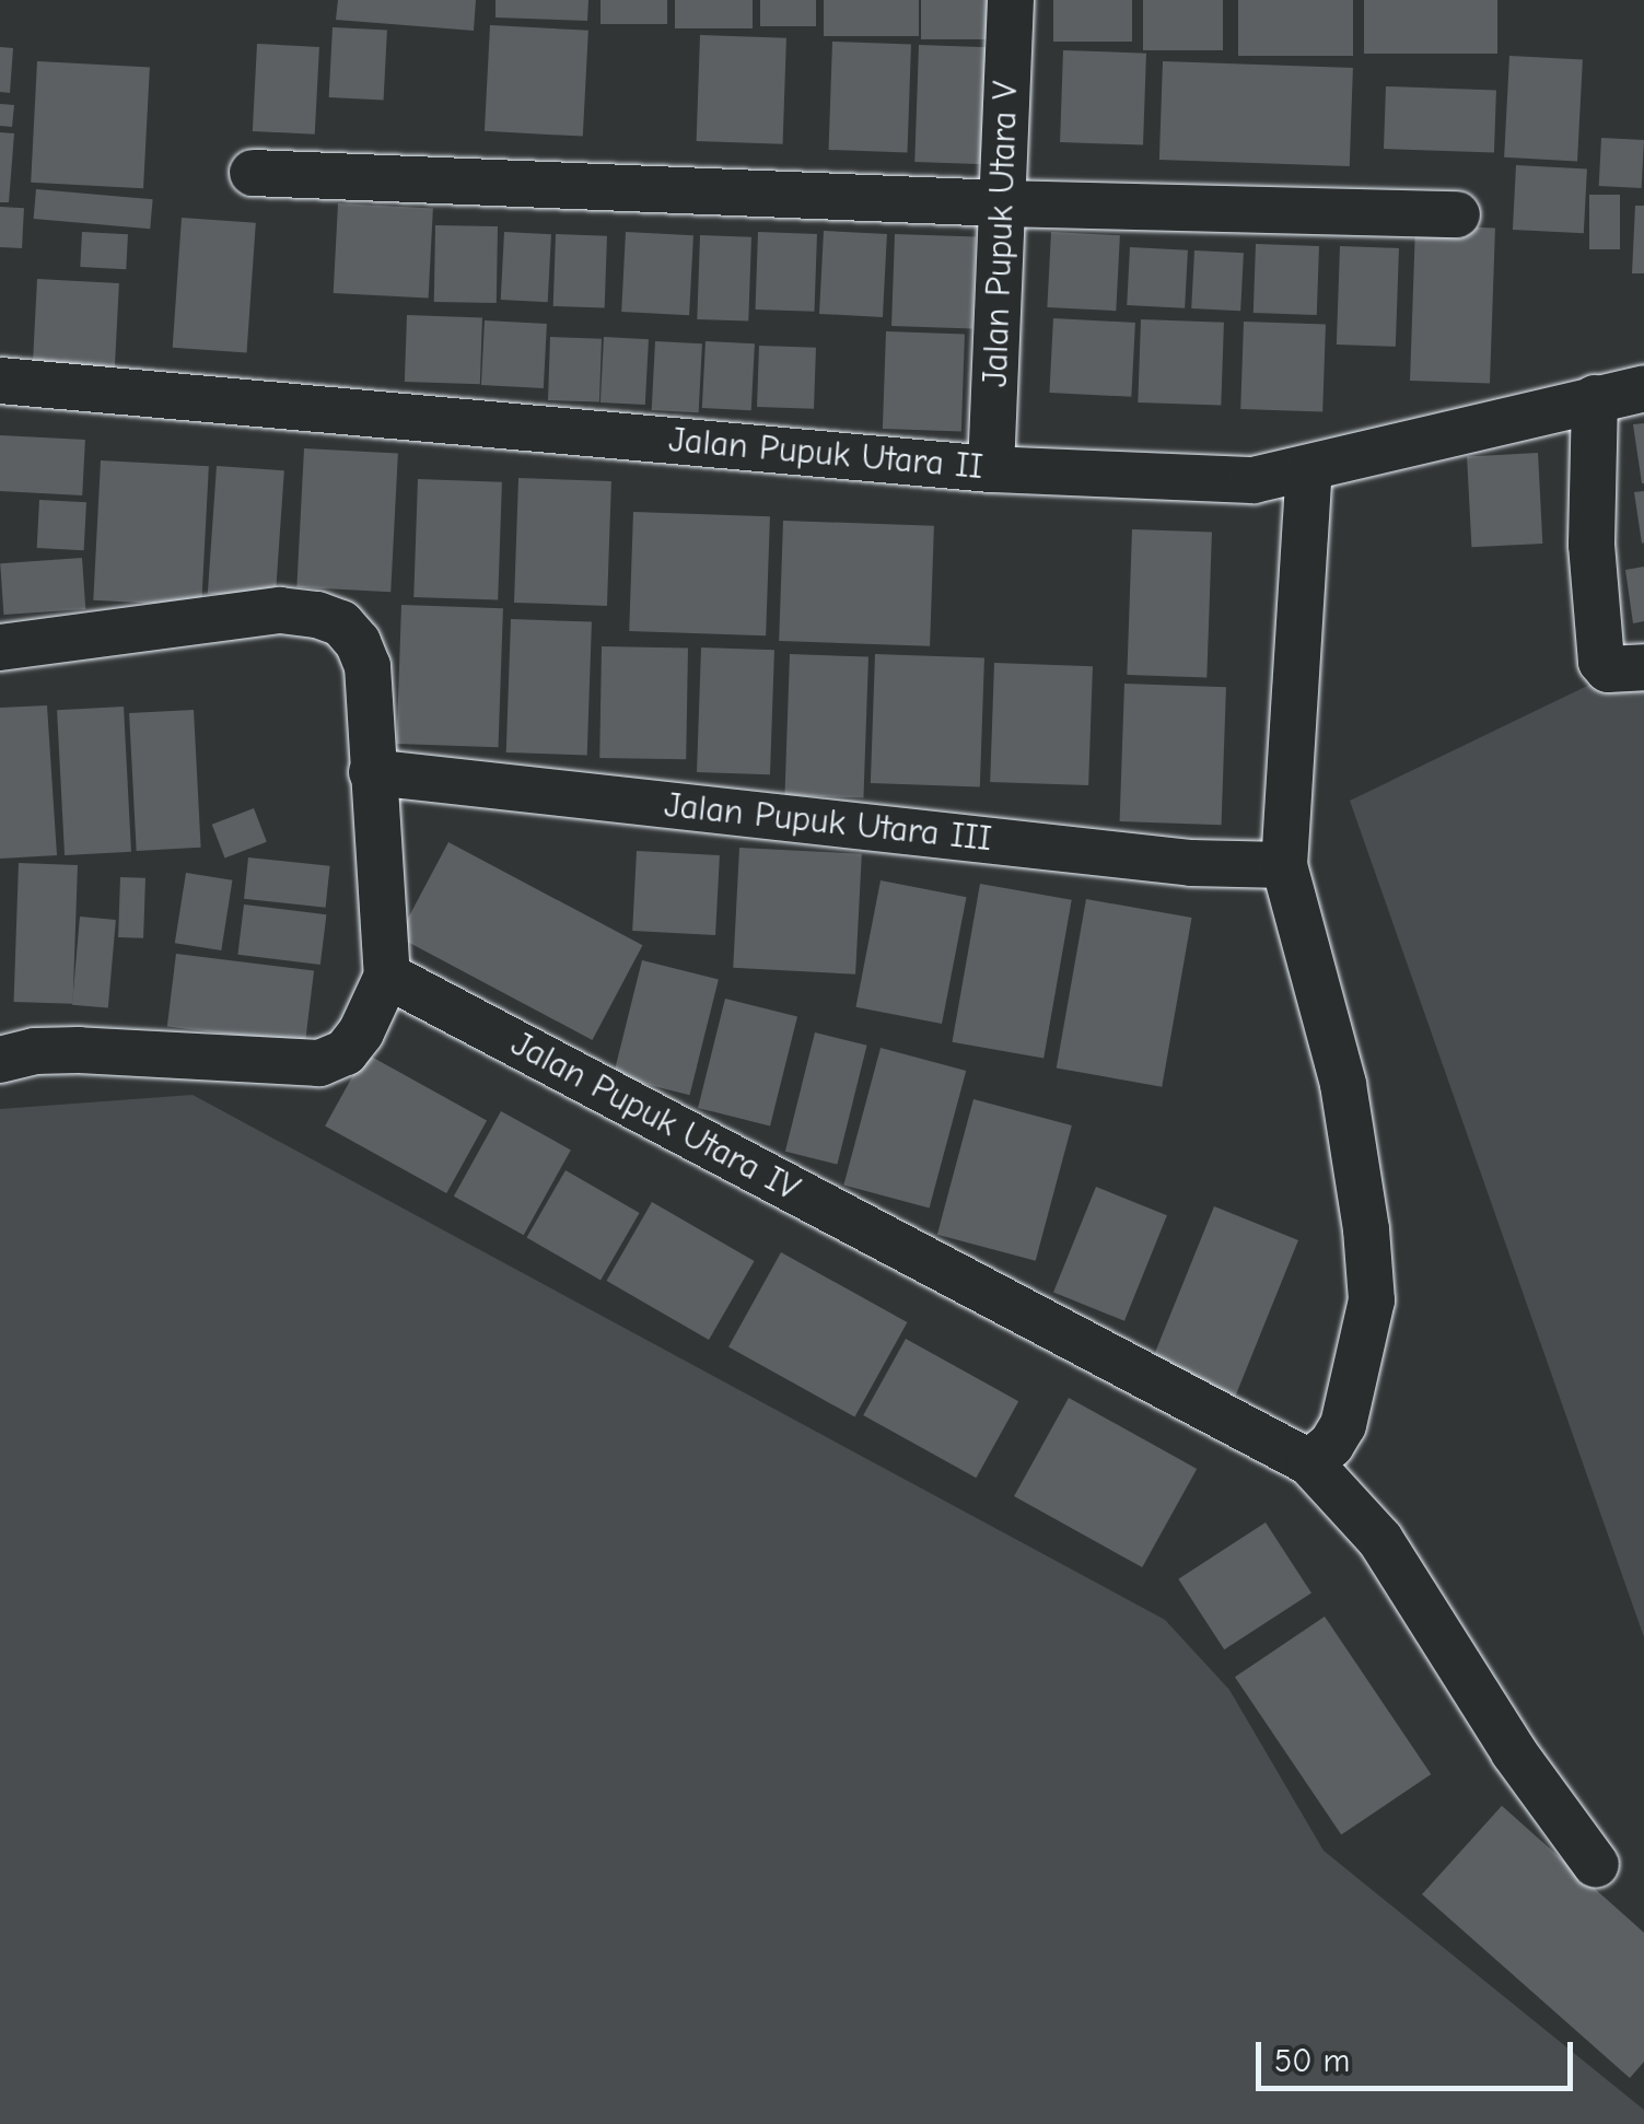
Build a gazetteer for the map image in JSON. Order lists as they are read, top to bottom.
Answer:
{
  "streets": {
    "street": [
      "Jalan Pupuk Utara V",
      "Jalan Pupuk Utara II",
      "Jalan Pupuk Utara III",
      "Jalan Pupuk Utara IV"
    ]
  },
  "crossings": [
    ["Jalan Pupuk Utara V", "Jalan Pupuk Utara II"]
  ],
  "scale_bar": "50 m"
}
